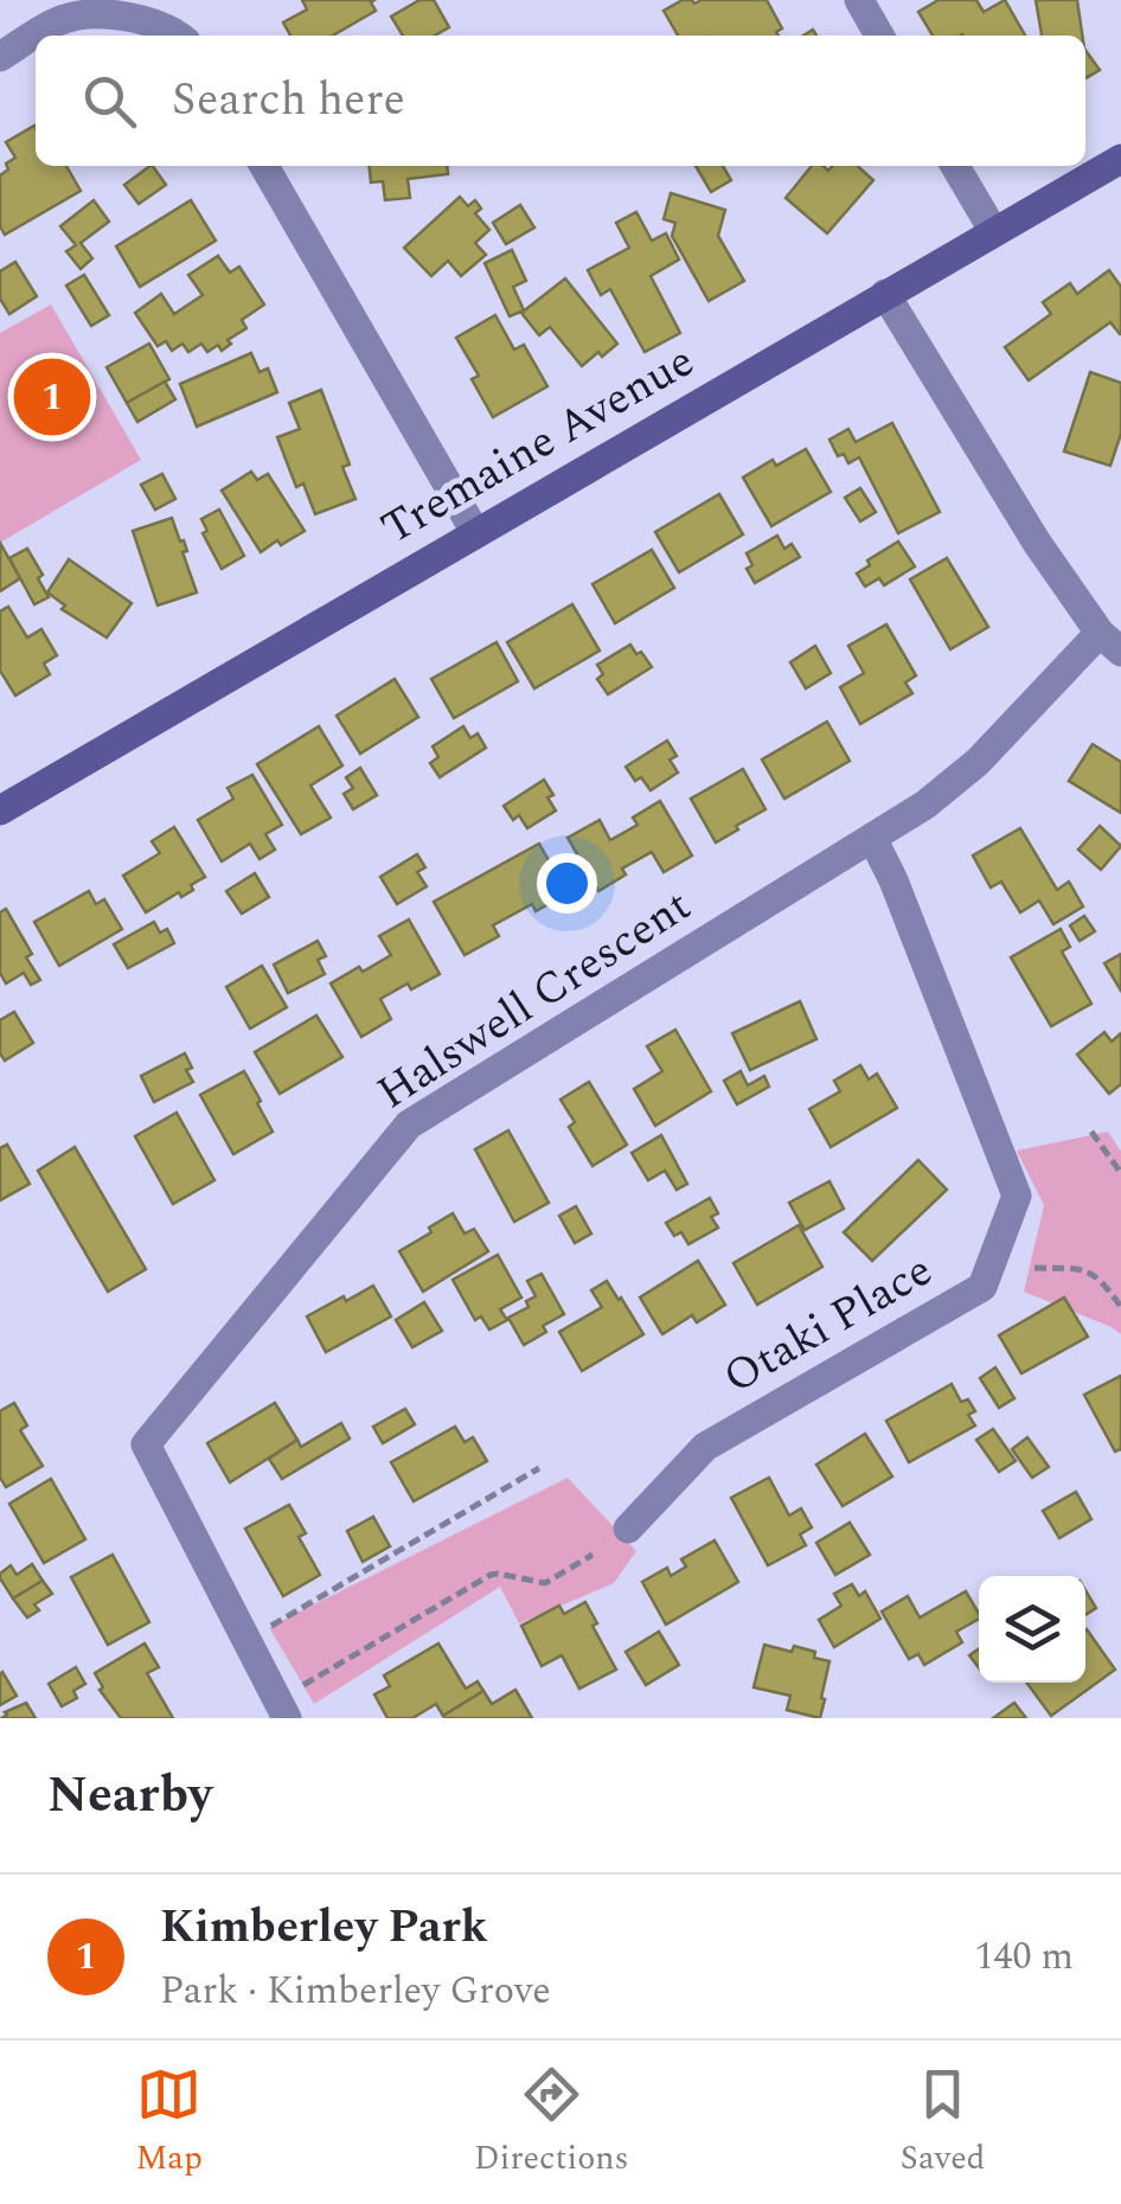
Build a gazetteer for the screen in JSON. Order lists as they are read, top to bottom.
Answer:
{
  "streets": {
    "main road": ["Tremaine Avenue"],
    "street": ["Halswell Crescent", "Otaki Place"]
  },
  "crossings": [
    ["Halswell Crescent", "Otaki Place"]
  ],
  "page": {
    "search": "Search here",
    "pins": "1",
    "heading": "Nearby",
    "list": [
      {
        "mark": "1",
        "name": "Kimberley Park",
        "note": "Park · Kimberley Grove",
        "value": "140 m"
      }
    ],
    "nav": ["Map", "Directions", "Saved"]
  }
}
